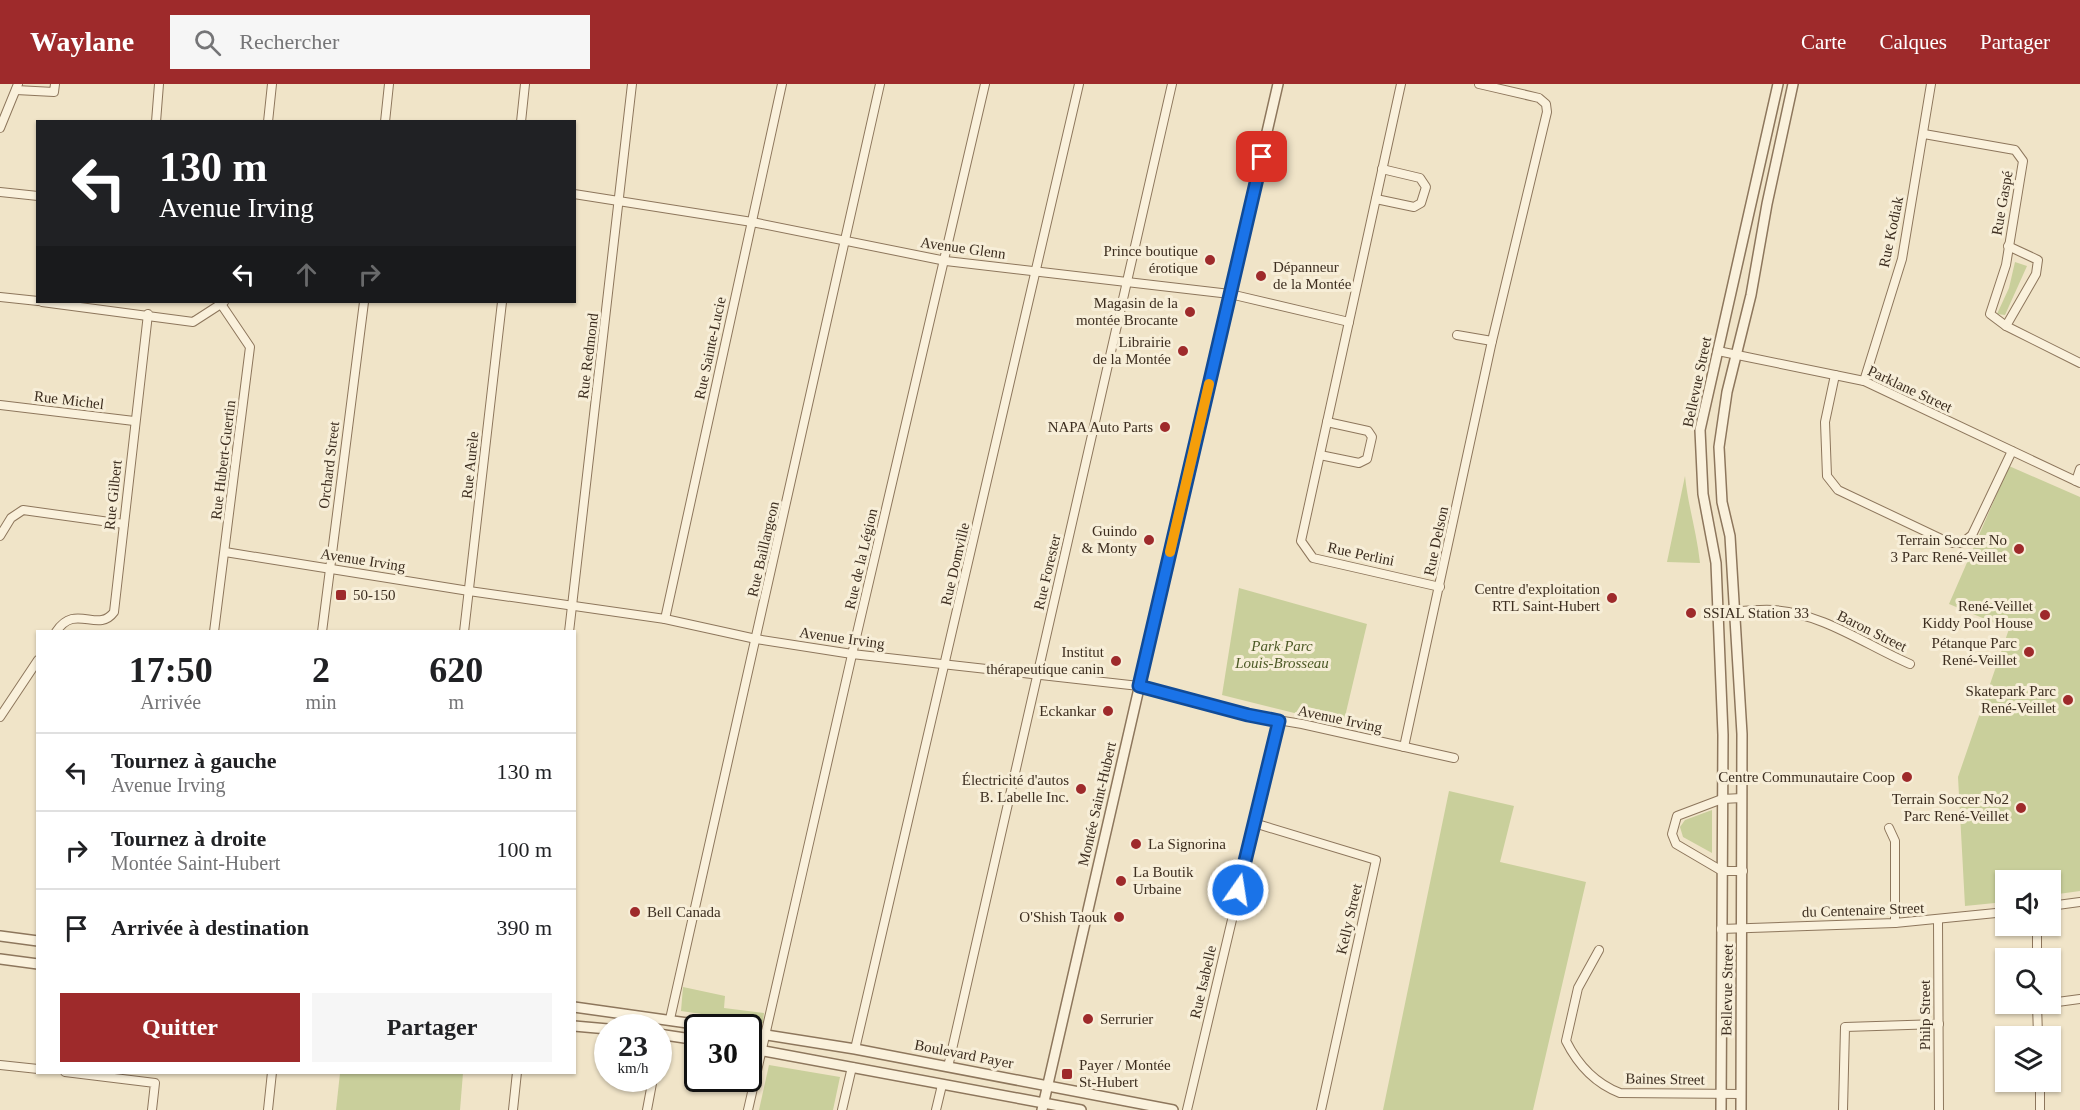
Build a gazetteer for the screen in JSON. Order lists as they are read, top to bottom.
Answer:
{
  "streets": {
    "street": [
      "Rue Gaspé",
      "Rue Kodiak",
      "Avenue Glenn",
      "Rue Sainte-Lucie",
      "Rue Redmond",
      "Bellevue Street",
      "Parklane Street",
      "Rue Michel",
      "Rue Hubert-Guertin",
      "Orchard Street",
      "Rue Aurèle",
      "Rue Gilbert",
      "Rue Delson",
      "Rue Baillargeon",
      "Rue Perlini",
      "Rue de la Légion",
      "Avenue Irving",
      "Rue Domville",
      "Rue Forester",
      "Baron Street",
      "Montée Saint-Hubert",
      "du Centenaire Street",
      "Kelly Street",
      "Rue Isabelle",
      "Philp Street",
      "Boulevard Payer",
      "Baines Street"
    ]
  },
  "crossings": [
    ["Rue Gaspé", "Rue Kodiak"],
    ["Rue Kodiak", "Parklane Street"],
    ["Avenue Glenn", "Rue Sainte-Lucie"],
    ["Avenue Glenn", "Rue Redmond"],
    ["Avenue Glenn", "Rue Baillargeon"],
    ["Avenue Glenn", "Rue Perlini"],
    ["Avenue Glenn", "Rue de la Légion"],
    ["Avenue Glenn", "Rue Domville"],
    ["Avenue Glenn", "Rue Forester"],
    ["Avenue Glenn", "Montée Saint-Hubert"],
    ["Rue Sainte-Lucie", "Avenue Irving"],
    ["Rue Redmond", "Avenue Irving"],
    ["Bellevue Street", "Parklane Street"],
    ["Bellevue Street", "Baron Street"],
    ["Bellevue Street", "du Centenaire Street"],
    ["Bellevue Street", "Baines Street"],
    ["Rue Michel", "Rue Gilbert"],
    ["Rue Hubert-Guertin", "Avenue Irving"],
    ["Orchard Street", "Avenue Irving"],
    ["Rue Aurèle", "Avenue Irving"],
    ["Rue Delson", "Rue Perlini"],
    ["Rue Delson", "Avenue Irving"],
    ["Rue Baillargeon", "Avenue Irving"],
    ["Rue de la Légion", "Avenue Irving"],
    ["Rue de la Légion", "Boulevard Payer"],
    ["Avenue Irving", "Rue Domville"],
    ["Avenue Irving", "Rue Forester"],
    ["Avenue Irving", "Montée Saint-Hubert"],
    ["Avenue Irving", "Rue Isabelle"],
    ["Rue Domville", "Boulevard Payer"],
    ["Rue Forester", "Boulevard Payer"],
    ["Montée Saint-Hubert", "Boulevard Payer"],
    ["du Centenaire Street", "Philp Street"],
    ["Kelly Street", "Rue Isabelle"]
  ],
  "parks": ["Park Parc Louis-Brosseau"],
  "places": {
    "other": [
      "Prince boutique érotique",
      "Dépanneur de la Montée",
      "Magasin de la montée Brocante",
      "Librairie de la Montée",
      "NAPA Auto Parts",
      "Guindo & Monty",
      "Terrain Soccer No 3 Parc René-Veillet",
      "Centre d'exploitation RTL Saint-Hubert",
      "SSIAL Station 33",
      "René-Veillet Kiddy Pool House",
      "Pétanque Parc René-Veillet",
      "Institut thérapeutique canin",
      "Skatepark Parc René-Veillet",
      "Eckankar",
      "Centre Communautaire Coop",
      "Électricité d'autos B. Labelle Inc.",
      "Terrain Soccer No2 Parc René-Veillet",
      "La Signorina",
      "La Boutik Urbaine",
      "Bell Canada",
      "O'Shish Taouk",
      "Serrurier"
    ],
    "transit": ["50-150", "Payer / Montée St-Hubert"]
  },
  "page": {
    "header": "Waylane",
    "search": "Rechercher",
    "nav": ["Carte", "Calques", "Partager"],
    "turn": ["130 m", "Avenue Irving"],
    "eta": [
      "17:50",
      "Arrivée",
      "2",
      "min",
      "620",
      "m"
    ],
    "list": [
      {
        "name": "Tournez à gauche",
        "note": "Avenue Irving",
        "value": "130 m"
      },
      {
        "name": "Tournez à droite",
        "note": "Montée Saint-Hubert",
        "value": "100 m"
      },
      {
        "name": "Arrivée à destination",
        "value": "390 m"
      }
    ],
    "buttons": ["Quitter", "Partager"],
    "speed": "23 km/h",
    "limit": "30"
  }
}
